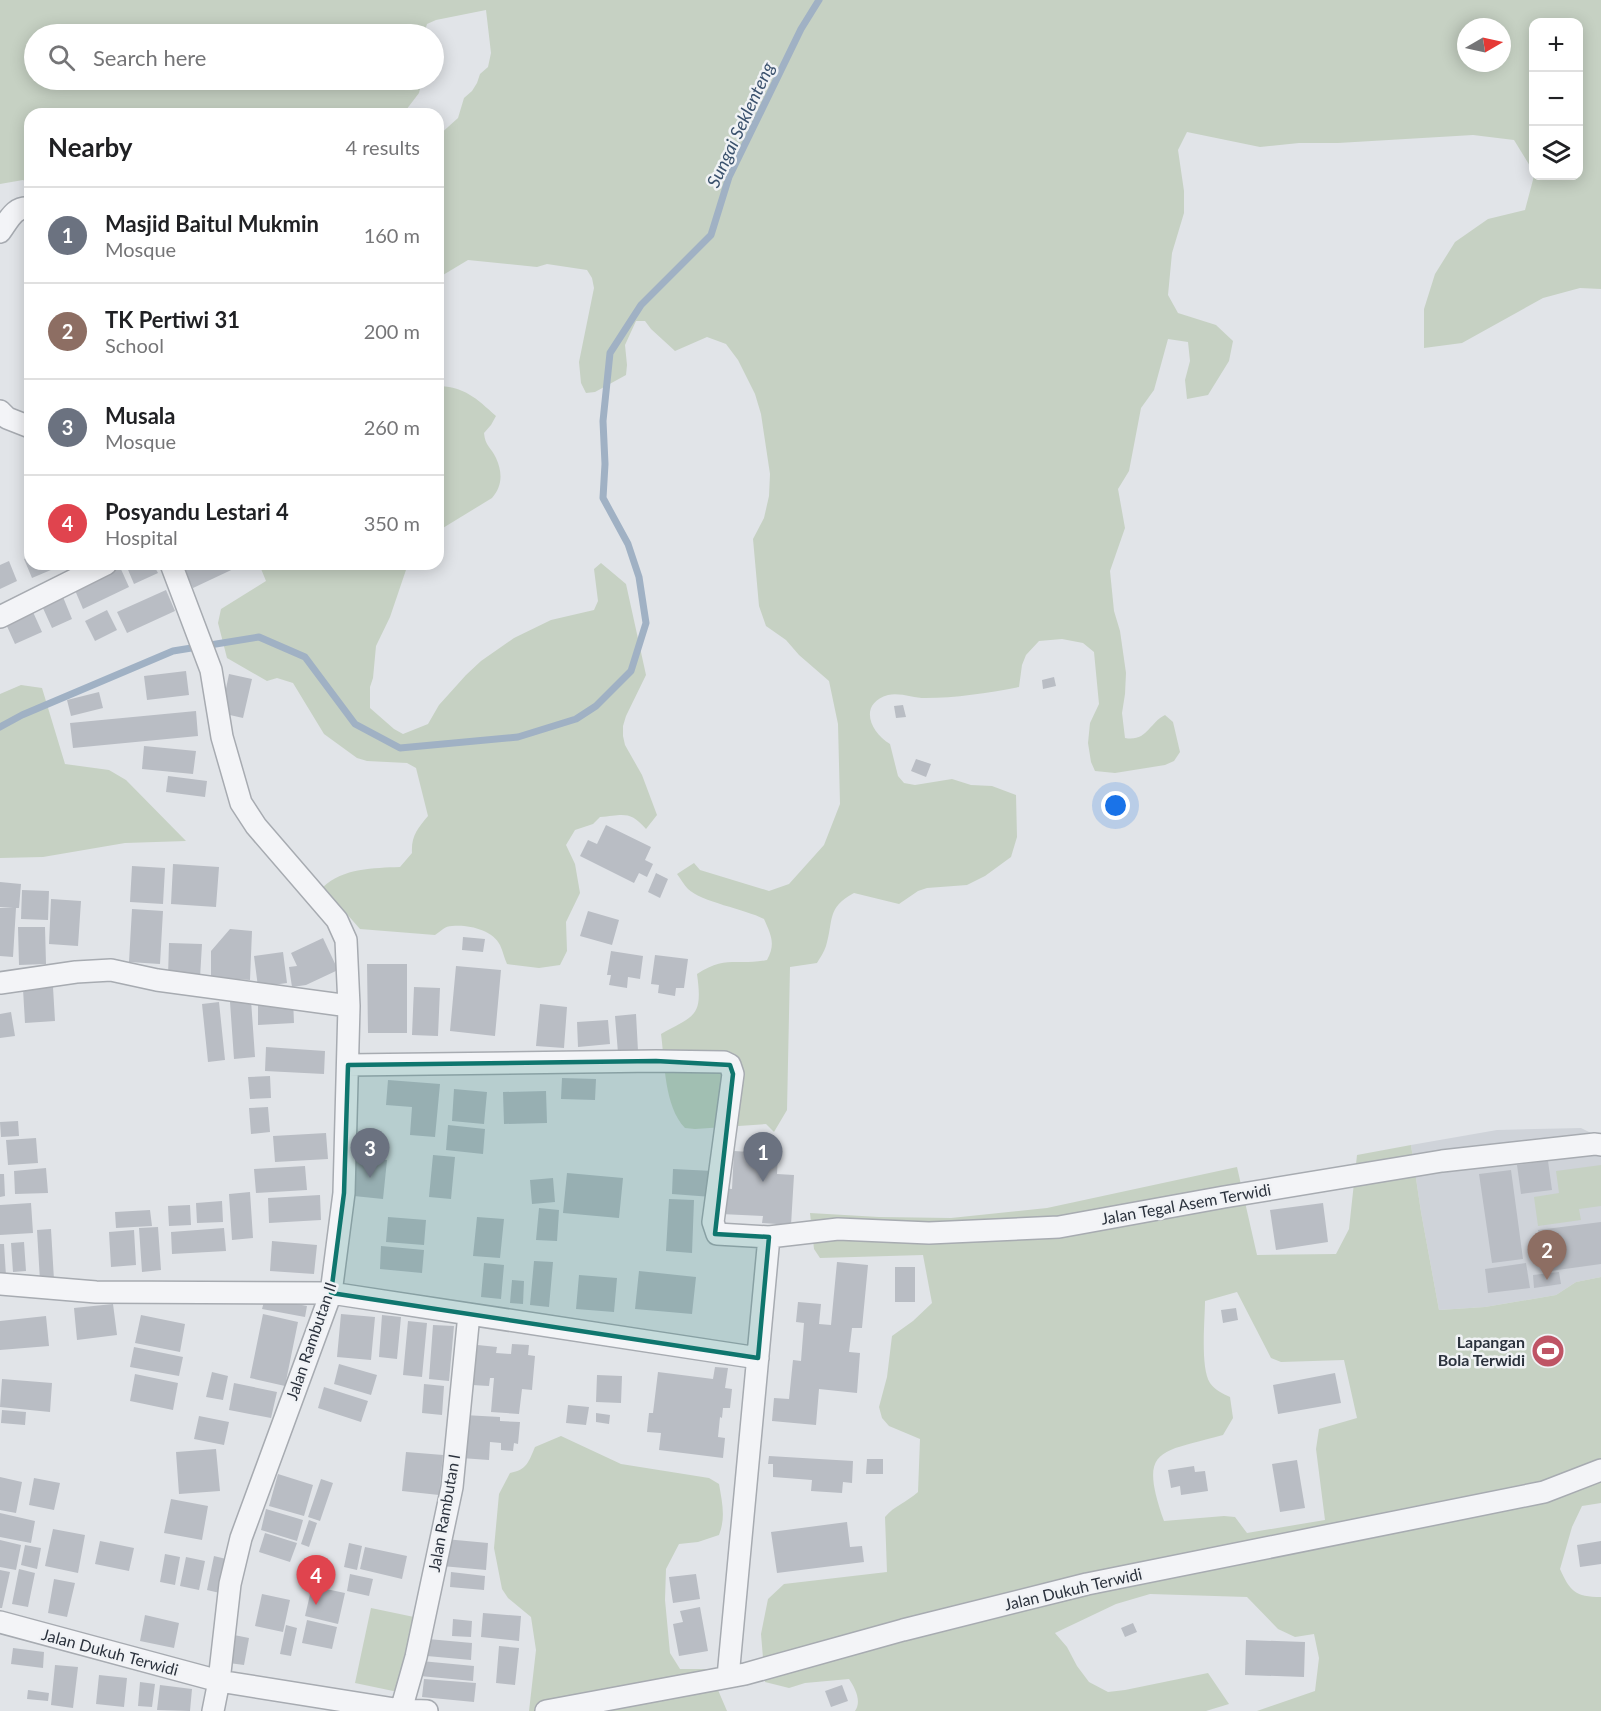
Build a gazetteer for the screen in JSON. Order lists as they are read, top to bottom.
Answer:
{
  "streets": {
    "street": [
      "Jalan Tegal Asem Terwidi",
      "Jalan Rambutan II",
      "Jalan Rambutan I",
      "Jalan Dukuh Terwidi"
    ]
  },
  "crossings": [
    ["Jalan Tegal Asem Terwidi", "Jalan Rambutan II"],
    ["Jalan Rambutan II", "Jalan Dukuh Terwidi"],
    ["Jalan Rambutan I", "Jalan Dukuh Terwidi"]
  ],
  "water": ["Sungai Seklenteng"],
  "places": {
    "sports": ["Lapangan Bola Terwidi"]
  },
  "north": "right",
  "page": {
    "map_buttons": ["+", "−"],
    "search": "Search here",
    "heading": ["Nearby", "4 results"],
    "list": [
      {
        "mark": "1",
        "name": "Masjid Baitul Mukmin",
        "note": "Mosque",
        "value": "160 m"
      },
      {
        "mark": "2",
        "name": "TK Pertiwi 31",
        "note": "School",
        "value": "200 m"
      },
      {
        "mark": "3",
        "name": "Musala",
        "note": "Mosque",
        "value": "260 m"
      },
      {
        "mark": "4",
        "name": "Posyandu Lestari 4",
        "note": "Hospital",
        "value": "350 m"
      }
    ],
    "pins": [
      "3",
      "1",
      "2",
      "4"
    ]
  }
}
